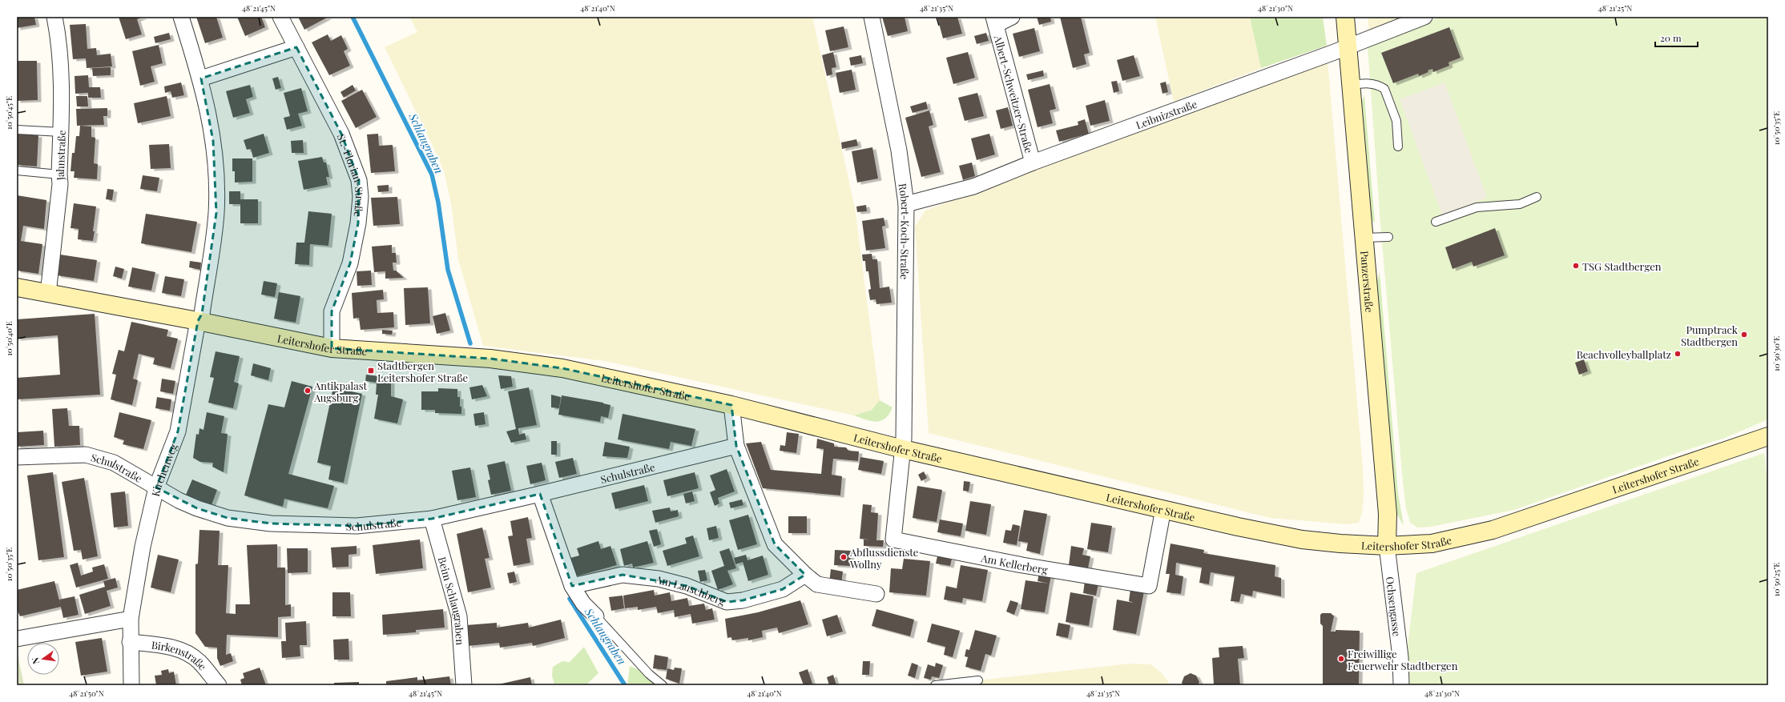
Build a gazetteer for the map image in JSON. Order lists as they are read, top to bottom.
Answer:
{
  "streets": {
    "street": [
      "Albert-Schweitzer-Straße",
      "Leibnizstraße",
      "Jahnstraße",
      "St.-Florian-Straße",
      "Robert-Koch-Straße",
      "Panzerstraße",
      "Leitershofer Straße",
      "Schulstraße",
      "Kirchenweg",
      "Am Kellerberg",
      "Am Lauschberg",
      "Beim Schlaugraben",
      "Ochsengasse",
      "Birkenstraße"
    ]
  },
  "crossings": [
    ["Albert-Schweitzer-Straße", "Leibnizstraße"],
    ["Leibnizstraße", "Robert-Koch-Straße"],
    ["Leibnizstraße", "Panzerstraße"],
    ["Jahnstraße", "Leitershofer Straße"],
    ["St.-Florian-Straße", "Leitershofer Straße"],
    ["Robert-Koch-Straße", "Leitershofer Straße"],
    ["Robert-Koch-Straße", "Am Kellerberg"],
    ["Panzerstraße", "Leitershofer Straße"],
    ["Panzerstraße", "Ochsengasse"],
    ["Leitershofer Straße", "Kirchenweg"],
    ["Leitershofer Straße", "Am Kellerberg"],
    ["Leitershofer Straße", "Ochsengasse"],
    ["Schulstraße", "Kirchenweg"],
    ["Schulstraße", "Beim Schlaugraben"],
    ["Kirchenweg", "Birkenstraße"]
  ],
  "water": ["Schlaugraben"],
  "places": {
    "other": [
      "TSG Stadtbergen",
      "Pumptrack Stadtbergen",
      "Beachvolleyballplatz",
      "Antikpalast Augsburg",
      "Abflussdienste Wollny",
      "Freiwillige Feuerwehr Stadtbergen"
    ],
    "transit": ["Stadtbergen Leitershofer Straße"]
  },
  "scale_bar": "20 m",
  "north": "left",
  "coordinates": [
    "48°21'45\"N",
    "48°21'40\"N",
    "48°21'35\"N",
    "48°21'30\"N",
    "48°21'25\"N",
    "10°50'45\"E",
    "10°50'35\"E",
    "10°50'40\"E",
    "10°50'30\"E",
    "10°50'25\"E",
    "48°21'50\"N"
  ]
}
